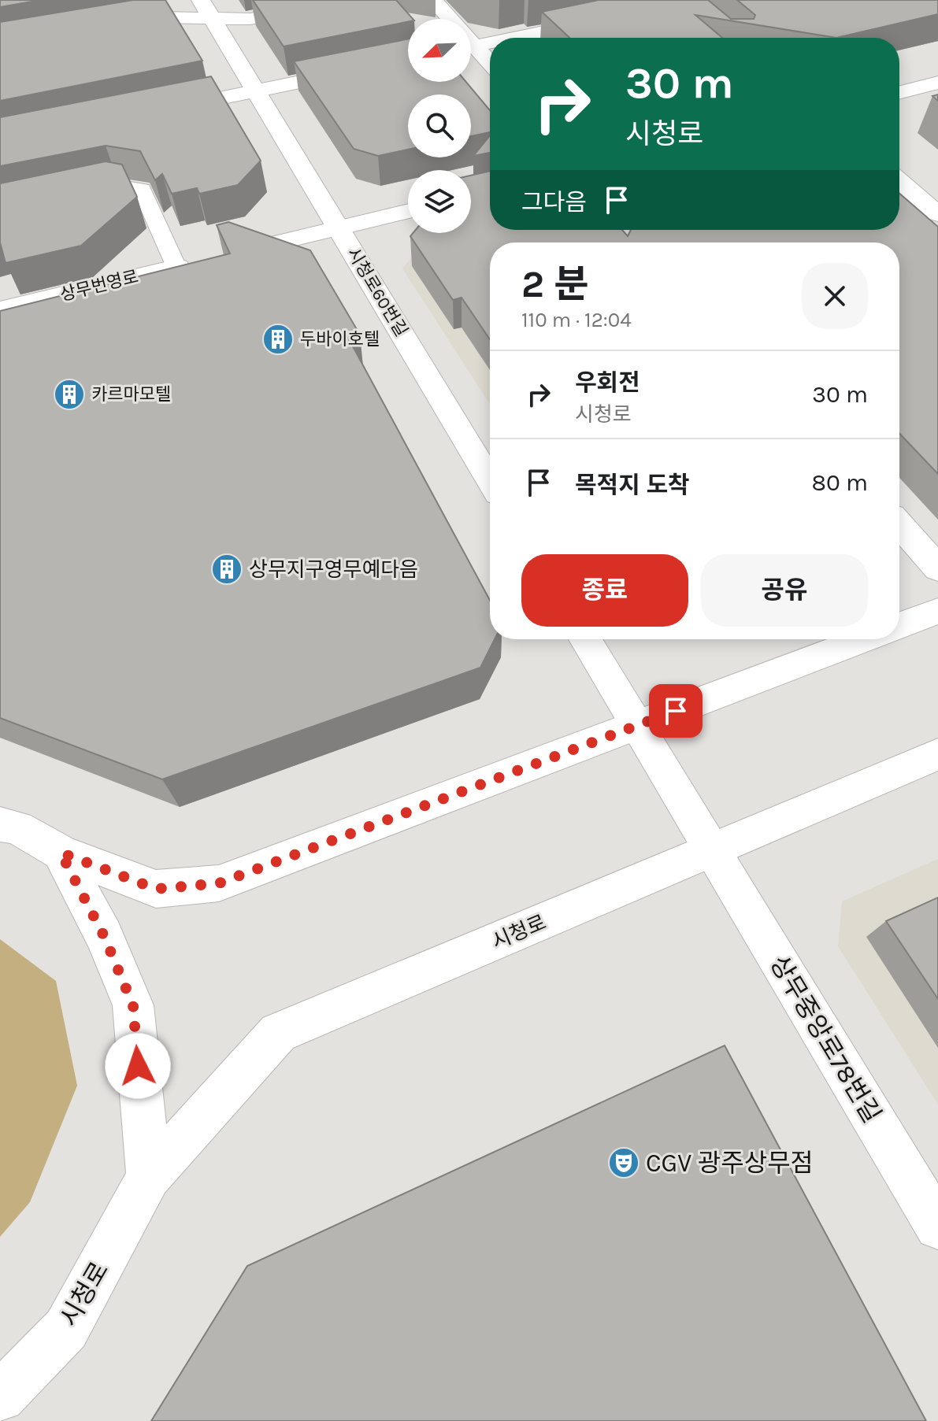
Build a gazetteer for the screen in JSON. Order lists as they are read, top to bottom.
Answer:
{
  "streets": {
    "street": [
      "상무번영로",
      "시청로60번길",
      "시청로",
      "상무중앙로78번길"
    ]
  },
  "crossings": [
    ["상무번영로", "시청로60번길"],
    ["시청로", "상무중앙로78번길"]
  ],
  "places": {
    "building": ["두바이호텔", "카르마모텔", "상무지구영무예다음"],
    "theatre": ["CGV 광주상무점"]
  },
  "north": "bottom left",
  "page": {
    "turn": ["30 m", "시청로"],
    "then": "그다음",
    "heading": ["2 분", "110 m · 12:04"],
    "list": [
      {
        "name": "우회전",
        "note": "시청로",
        "value": "30 m"
      },
      {
        "name": "목적지 도착",
        "value": "80 m"
      }
    ],
    "buttons": ["종료", "공유"]
  }
}
